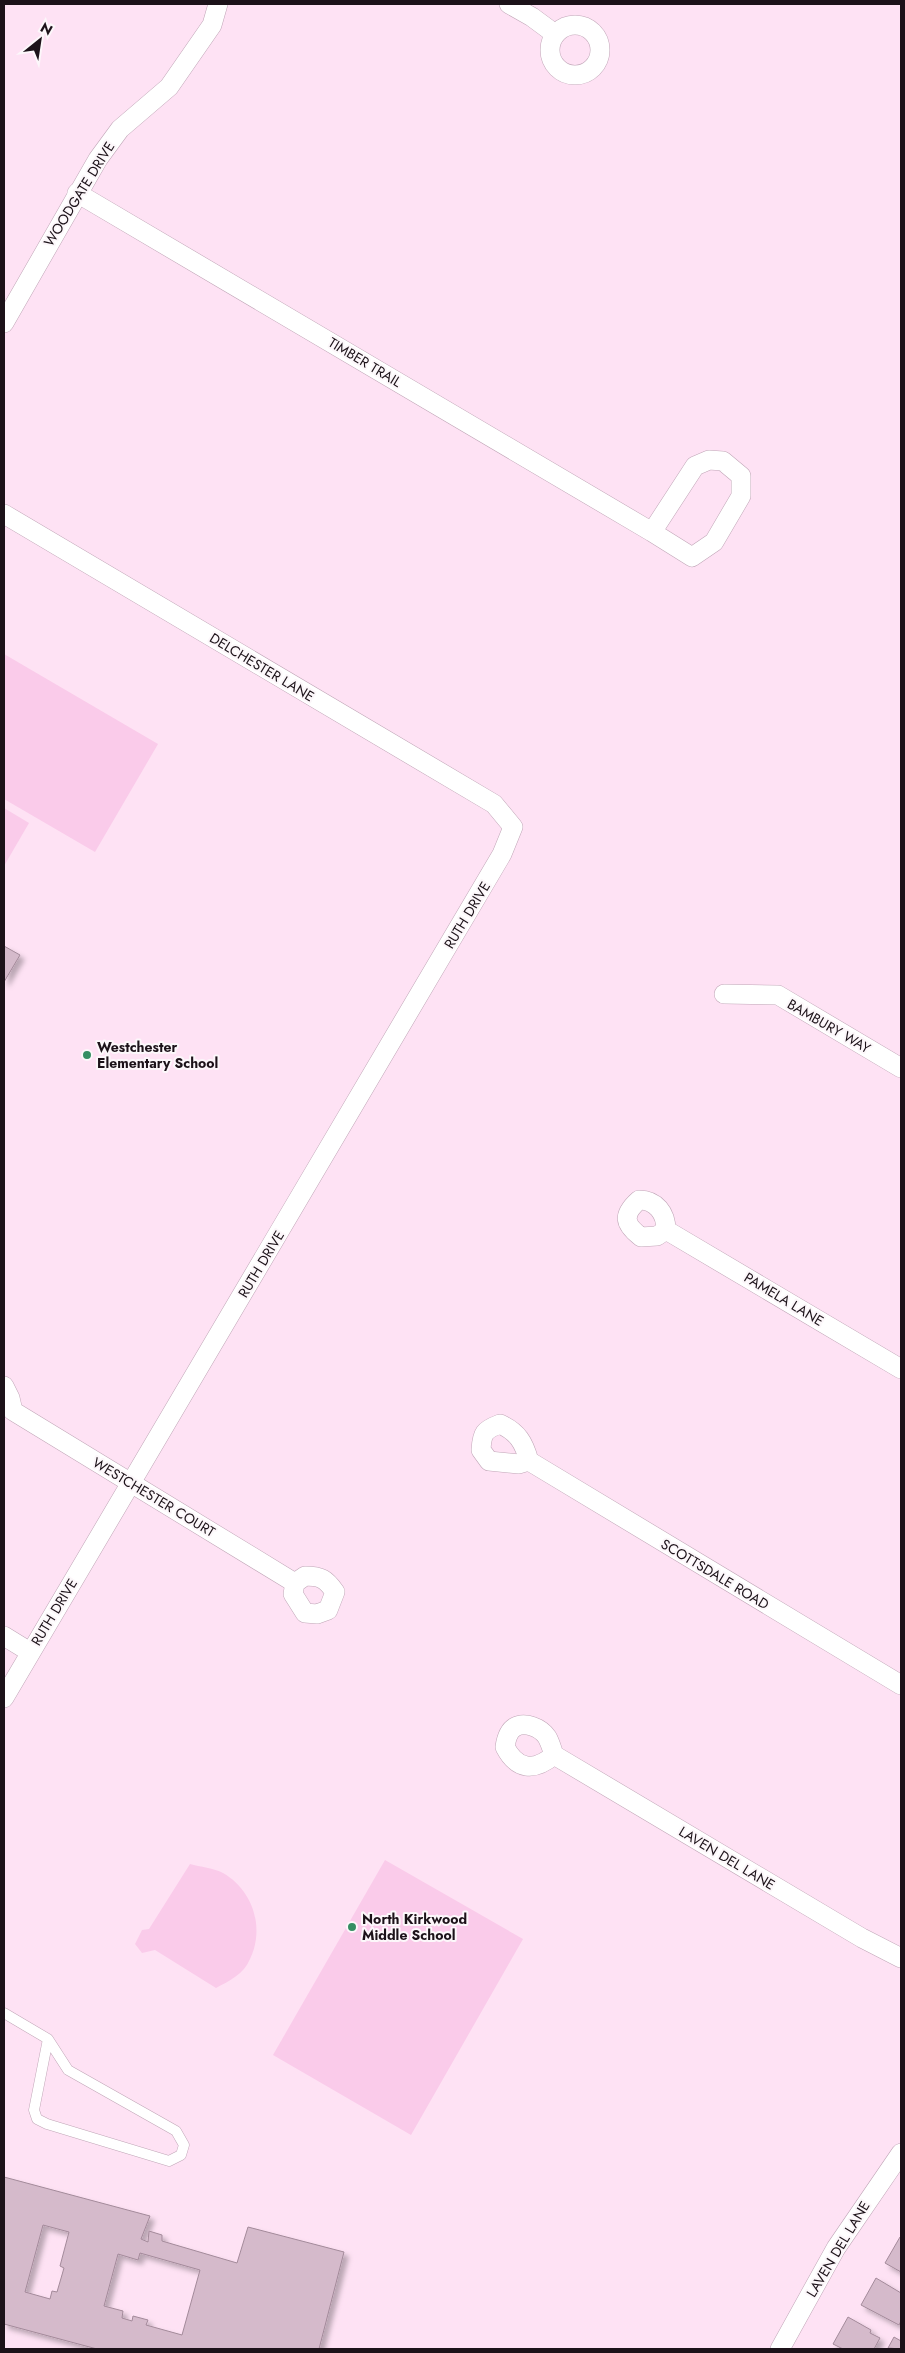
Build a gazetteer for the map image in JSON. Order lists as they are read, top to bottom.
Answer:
{
  "streets": {
    "street": [
      "WOODGATE DRIVE",
      "TIMBER TRAIL",
      "DELCHESTER LANE",
      "RUTH DRIVE",
      "BAMBURY WAY",
      "PAMELA LANE",
      "WESTCHESTER COURT",
      "SCOTTSDALE ROAD",
      "LAVEN DEL LANE"
    ]
  },
  "crossings": [
    ["WOODGATE DRIVE", "TIMBER TRAIL"],
    ["DELCHESTER LANE", "RUTH DRIVE"],
    ["RUTH DRIVE", "WESTCHESTER COURT"]
  ],
  "places": ["Westchester Elementary School", "North Kirkwood Middle School"],
  "north": "top right"
}
